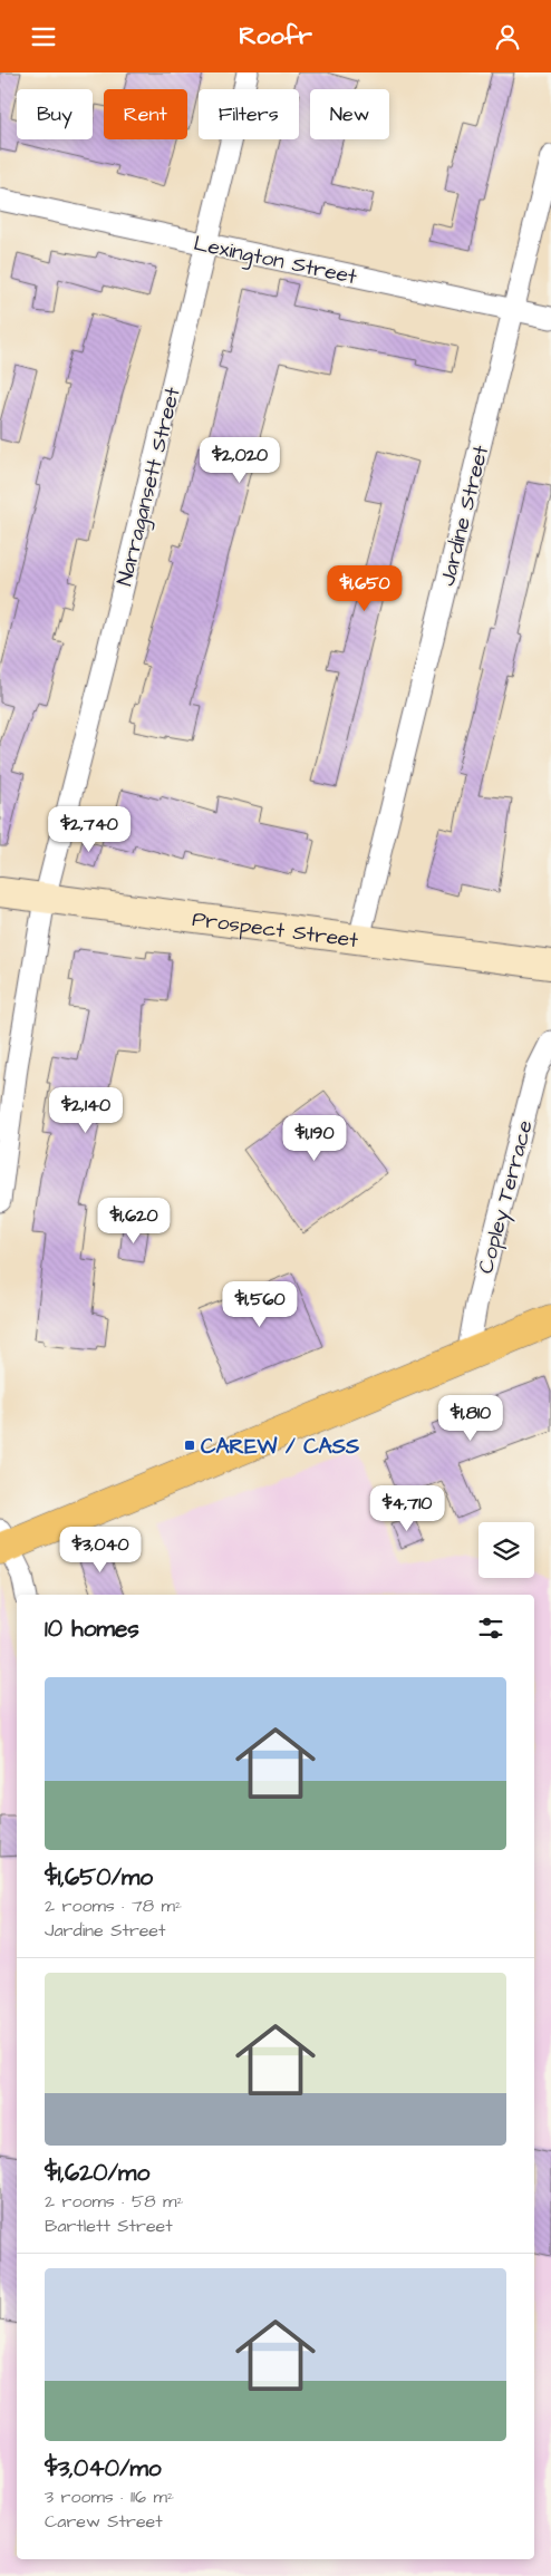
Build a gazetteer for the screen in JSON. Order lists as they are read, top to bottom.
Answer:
{
  "streets": {
    "main road": ["Prospect Street"],
    "street": [
      "Lexington Street",
      "Narragansett Street",
      "Jardine Street",
      "Copley Terrace"
    ]
  },
  "crossings": [
    ["Lexington Street", "Narragansett Street"],
    ["Lexington Street", "Jardine Street"],
    ["Narragansett Street", "Prospect Street"],
    ["Jardine Street", "Prospect Street"]
  ],
  "places": {
    "transit": ["CAREW / CASS"]
  },
  "page": {
    "header": "Roofr",
    "chip": [
      "Buy",
      "Rent",
      "Filters",
      "New"
    ],
    "price": [
      "$2,020",
      "$1,650",
      "$2,740",
      "$2,140",
      "$1,190",
      "$1,620",
      "$1,560",
      "$1,810",
      "$4,710",
      "$3,040"
    ],
    "heading": "10 homes",
    "list": [
      {
        "name": "$1,650/mo",
        "note": "2 rooms · 78 m² · Jardine Street"
      },
      {
        "name": "$1,620/mo",
        "note": "2 rooms · 58 m² · Bartlett Street"
      },
      {
        "name": "$3,040/mo",
        "note": "3 rooms · 116 m² · Carew Street"
      }
    ]
  }
}
